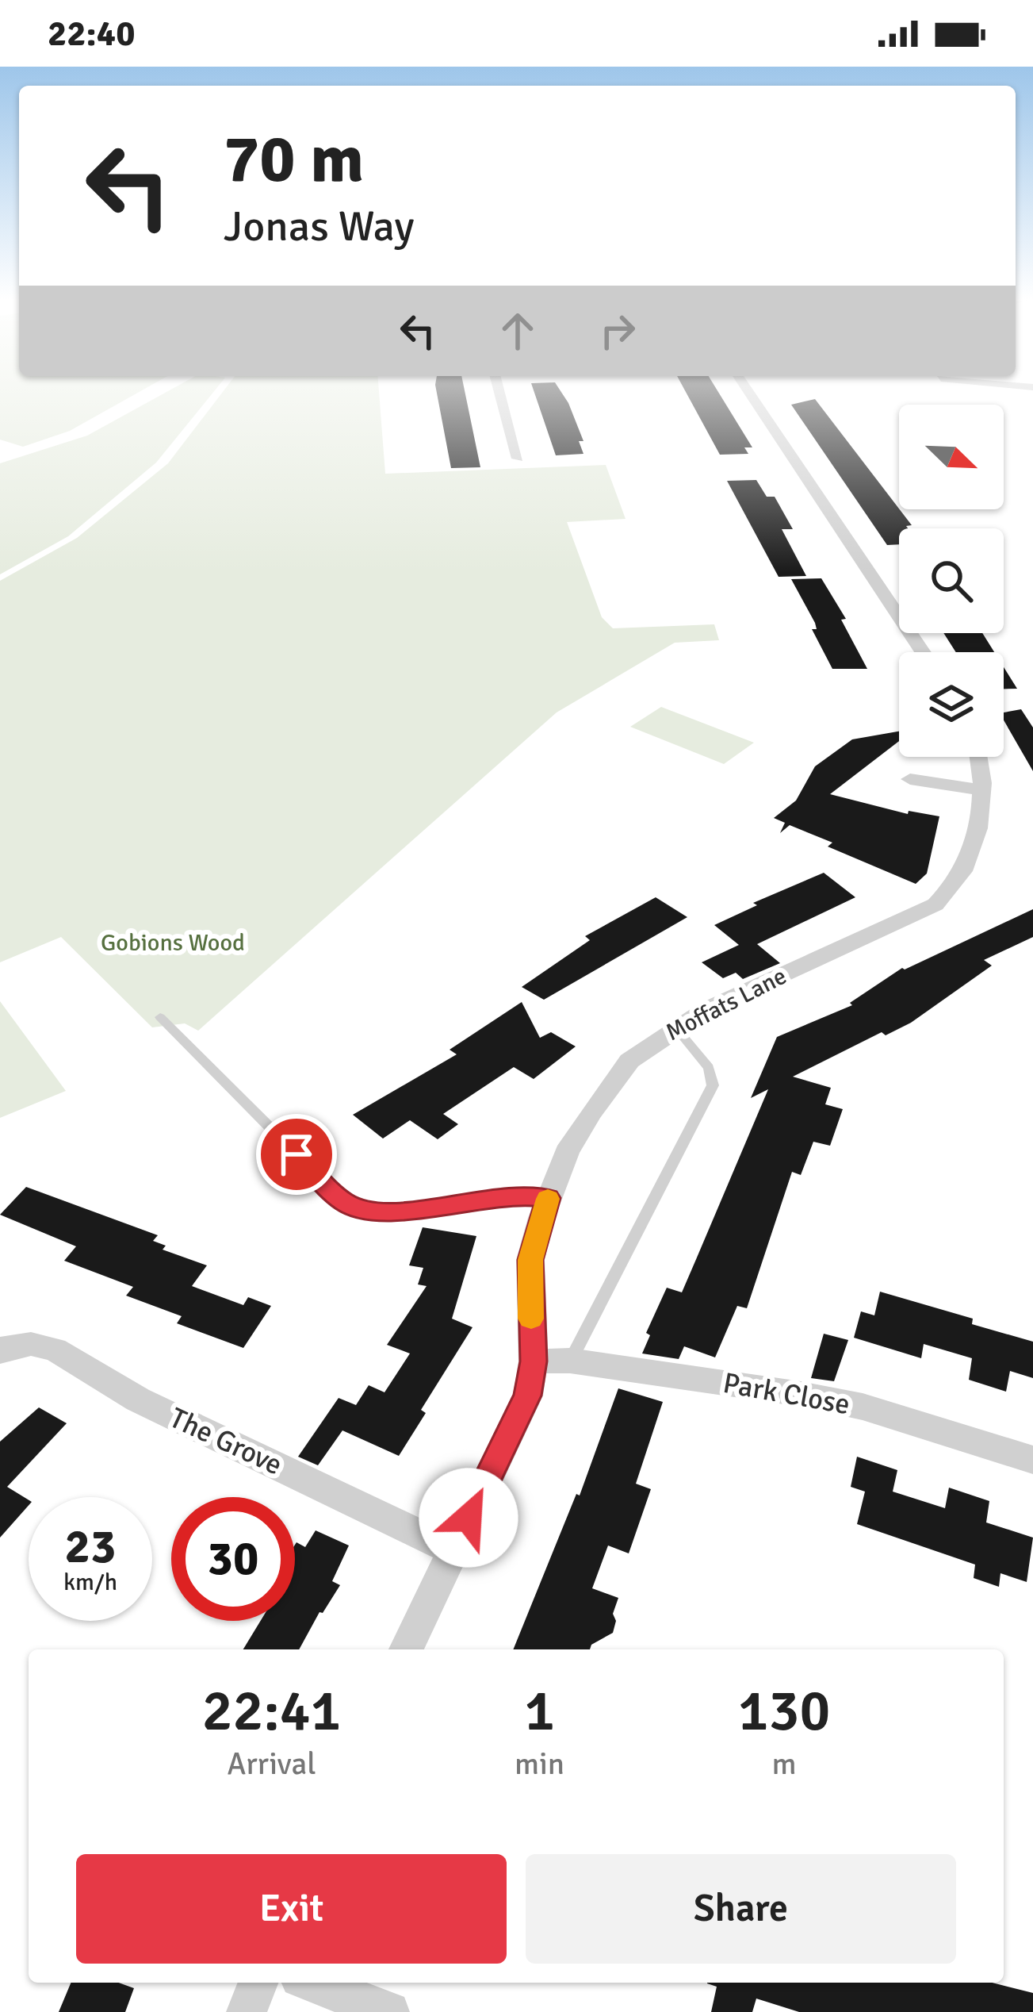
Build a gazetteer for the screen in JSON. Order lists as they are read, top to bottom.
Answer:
{
  "streets": {
    "street": ["Moffats Lane", "Park Close", "The Grove"]
  },
  "crossings": [
    ["Moffats Lane", "Park Close"],
    ["Moffats Lane", "The Grove"]
  ],
  "parks": ["Gobions Wood"],
  "north": "bottom right",
  "page": {
    "status": "22:40",
    "turn": ["70 m", "Jonas Way"],
    "speed": "23 km/h",
    "limit": "30",
    "eta": [
      "22:41",
      "Arrival",
      "1",
      "min",
      "130",
      "m"
    ],
    "buttons": ["Exit", "Share"]
  }
}
